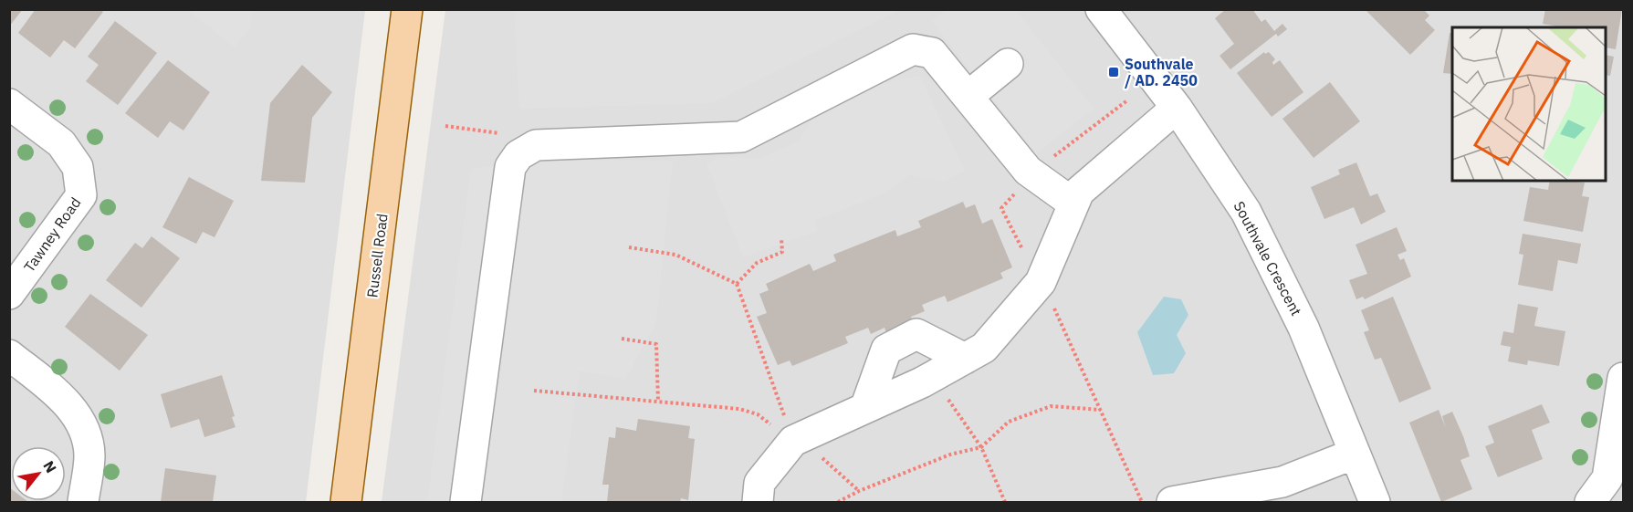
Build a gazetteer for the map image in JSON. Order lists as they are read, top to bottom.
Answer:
{
  "streets": {
    "main road": ["Russell Road"],
    "street": ["Tawney Road", "Southvale Crescent"]
  },
  "places": {
    "transit": ["Southvale / AD. 2450"]
  },
  "north": "top right"
}
